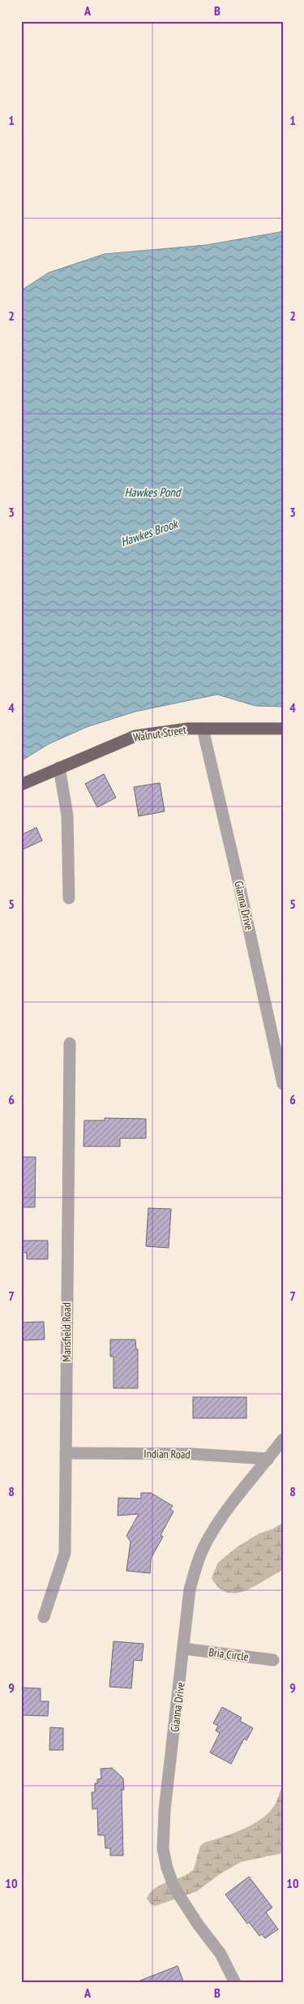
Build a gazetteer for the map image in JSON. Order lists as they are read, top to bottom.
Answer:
{
  "streets": {
    "main road": ["Walnut Street"],
    "street": [
      "Gianna Drive",
      "Mansfield Road",
      "Indian Road",
      "Bria Circle"
    ]
  },
  "crossings": [
    ["Walnut Street", "Gianna Drive"],
    ["Gianna Drive", "Indian Road"],
    ["Gianna Drive", "Bria Circle"],
    ["Mansfield Road", "Indian Road"]
  ],
  "water": ["Hawkes Pond", "Hawkes Brook"],
  "grid": {
    "columns": ["A", "B"],
    "rows": [
      "1",
      "2",
      "3",
      "4",
      "5",
      "6",
      "7",
      "8",
      "9",
      "10"
    ]
  }
}
